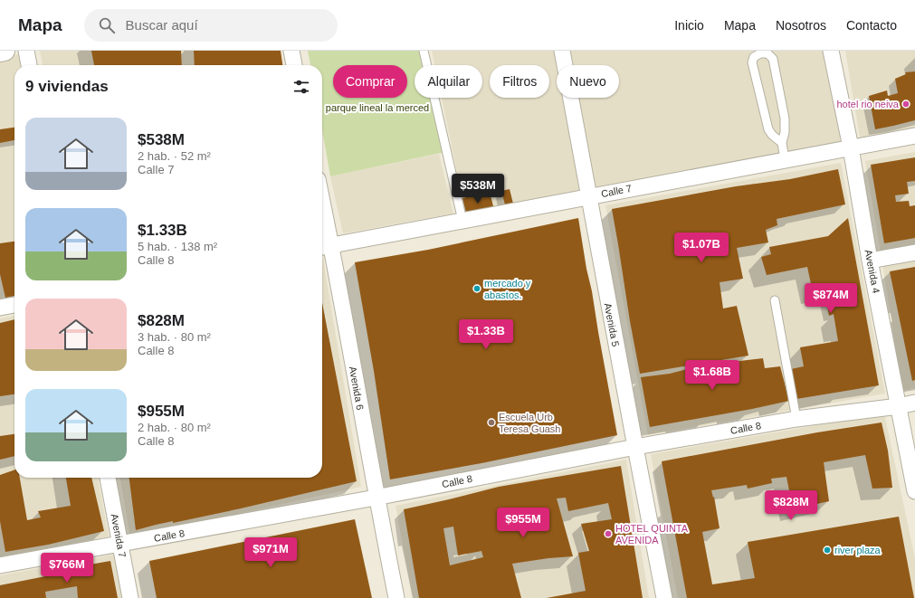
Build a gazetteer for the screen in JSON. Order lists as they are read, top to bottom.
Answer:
{
  "streets": {
    "street": [
      "Calle 7",
      "Avenida 4",
      "Avenida 5",
      "Avenida 6",
      "Calle 8",
      "Avenida 7"
    ]
  },
  "crossings": [
    ["Calle 7", "Avenida 4"],
    ["Calle 7", "Avenida 5"],
    ["Calle 7", "Avenida 6"],
    ["Avenida 4", "Calle 8"],
    ["Avenida 5", "Calle 8"],
    ["Avenida 6", "Calle 8"],
    ["Calle 8", "Avenida 7"]
  ],
  "parks": ["parque lineal la merced"],
  "places": [
    "hotel rio neiva",
    "mercado y abastos.",
    "Escuela Urb Teresa Guash",
    "HOTEL QUINTA AVENIDA",
    "river plaza"
  ],
  "page": {
    "header": "Mapa",
    "search": "Buscar aquí",
    "nav": [
      "Inicio",
      "Mapa",
      "Nosotros",
      "Contacto"
    ],
    "chip": [
      "Comprar",
      "Alquilar",
      "Filtros",
      "Nuevo"
    ],
    "heading": "9 viviendas",
    "list": [
      {
        "name": "$538M",
        "note": "2 hab. · 52 m² · Calle 7"
      },
      {
        "name": "$1.33B",
        "note": "5 hab. · 138 m² · Calle 8"
      },
      {
        "name": "$828M",
        "note": "3 hab. · 80 m² · Calle 8"
      },
      {
        "name": "$955M",
        "note": "2 hab. · 80 m² · Calle 8"
      }
    ],
    "price": [
      "$538M",
      "$1.07B",
      "$874M",
      "$1.33B",
      "$1.68B",
      "$828M",
      "$955M",
      "$971M",
      "$766M"
    ]
  }
}
